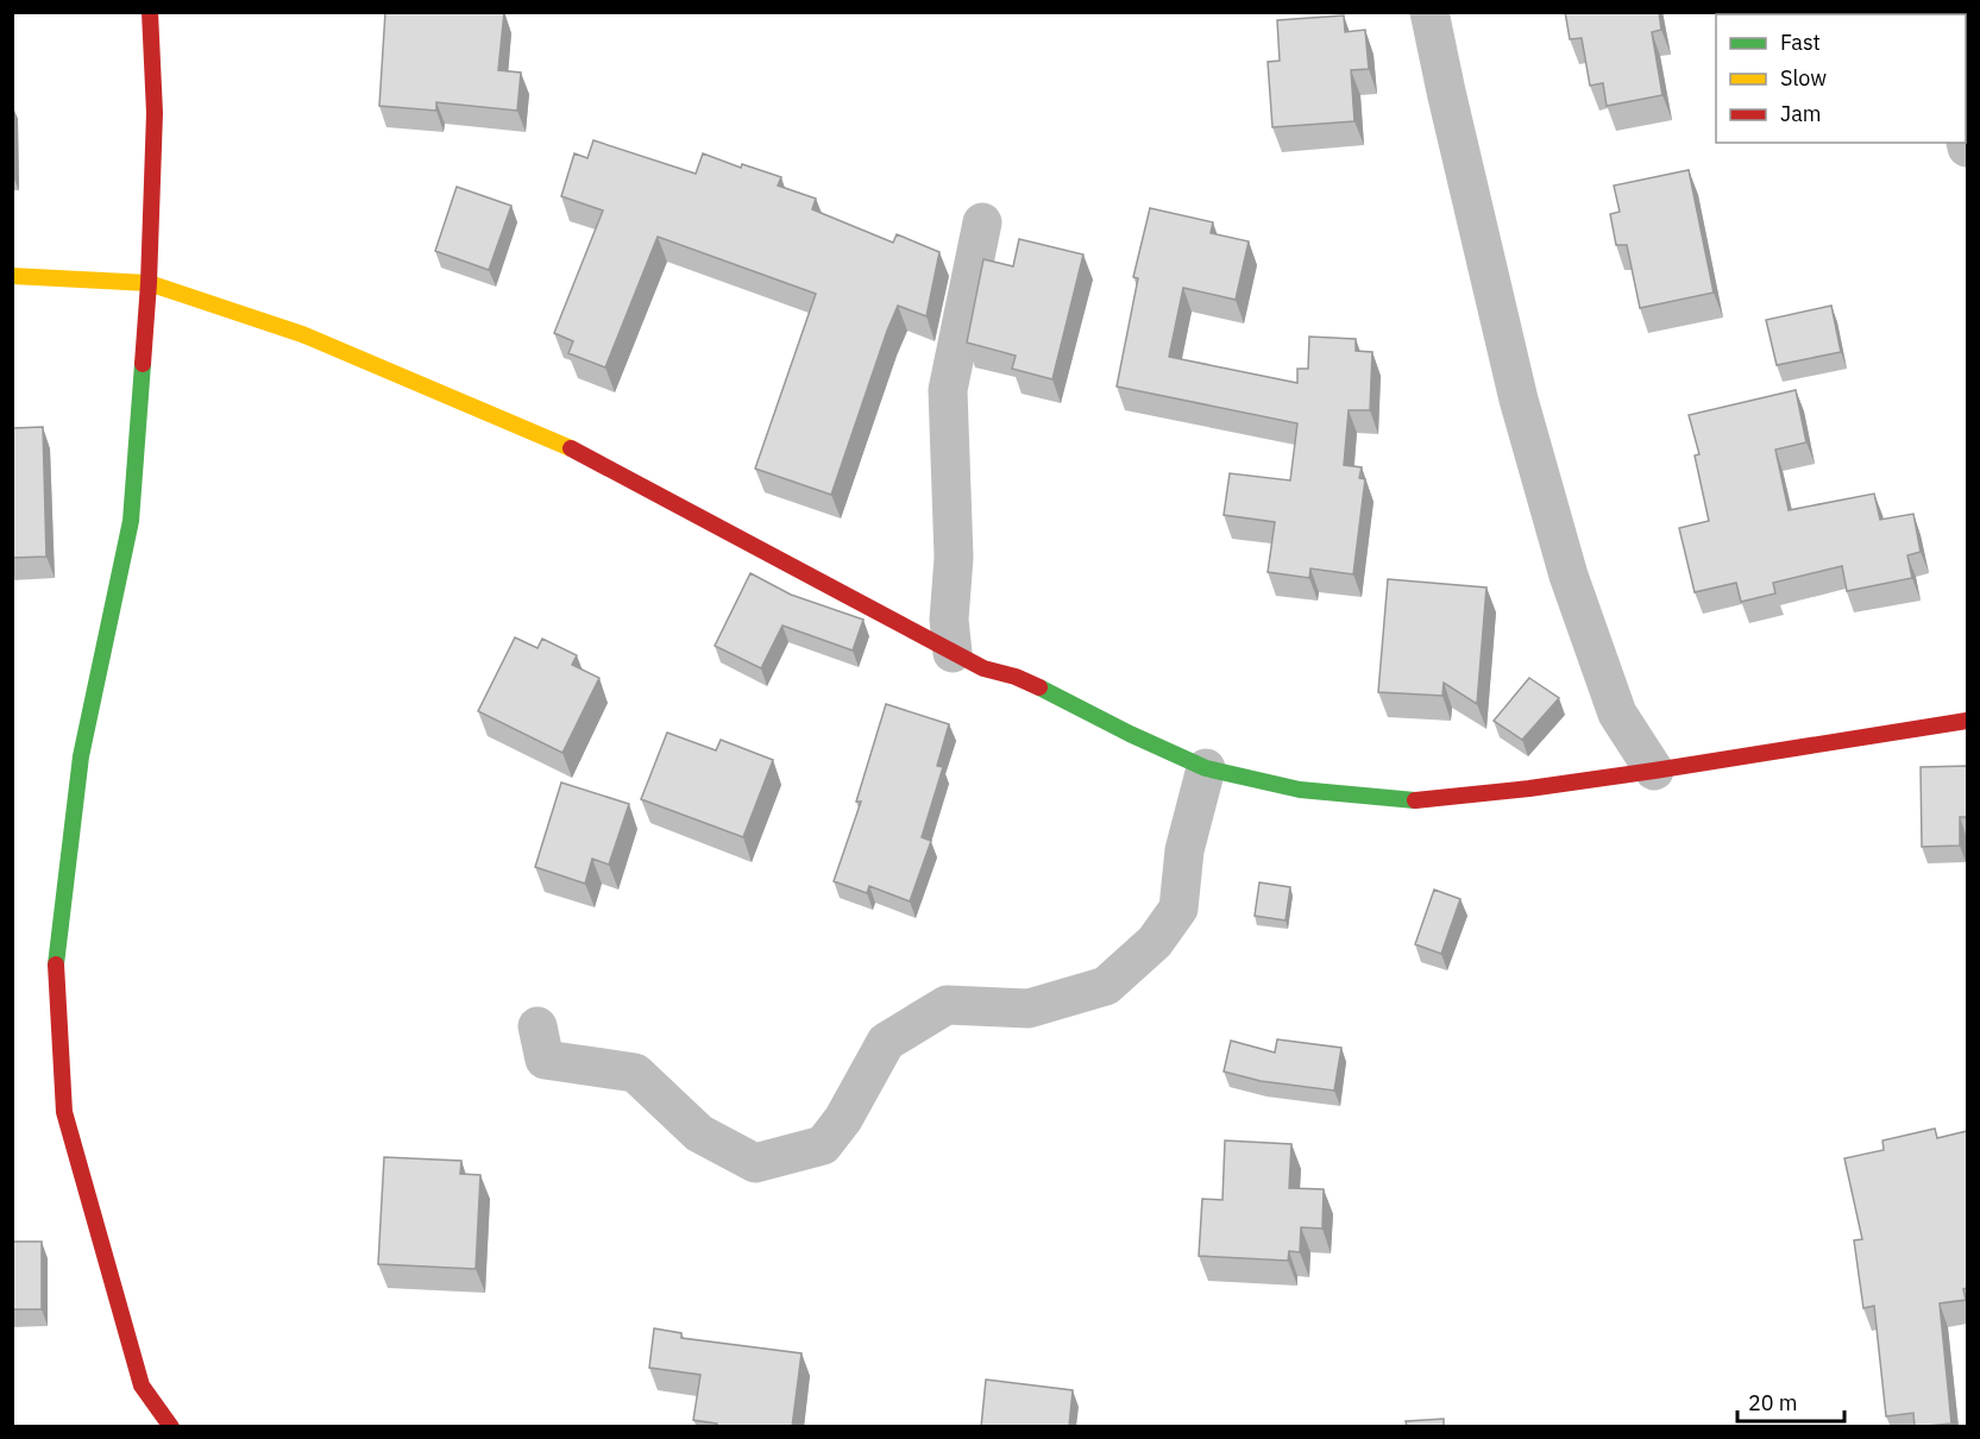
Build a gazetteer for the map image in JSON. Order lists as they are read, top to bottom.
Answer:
{
  "legend": ["Fast", "Slow", "Jam"],
  "scale_bar": "20 m"
}
